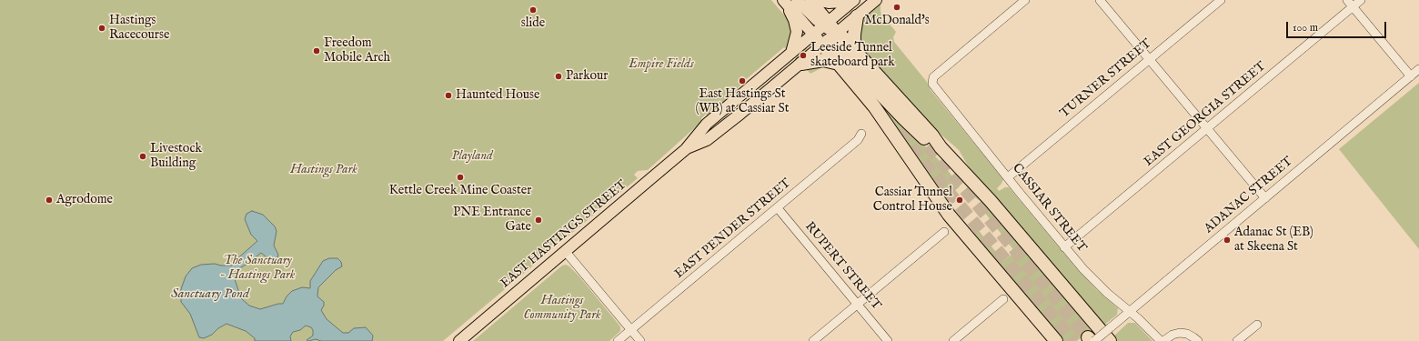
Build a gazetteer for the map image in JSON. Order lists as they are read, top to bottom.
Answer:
{
  "streets": {
    "main road": ["EAST HASTINGS STREET"],
    "street": [
      "TURNER STREET",
      "EAST GEORGIA STREET",
      "ADANAC STREET",
      "CASSIAR STREET",
      "EAST PENDER STREET",
      "RUPERT STREET"
    ]
  },
  "crossings": [
    ["TURNER STREET", "CASSIAR STREET"],
    ["EAST GEORGIA STREET", "CASSIAR STREET"],
    ["ADANAC STREET", "CASSIAR STREET"],
    ["EAST PENDER STREET", "RUPERT STREET"]
  ],
  "water": ["Sanctuary Pond"],
  "parks": [
    "Empire Fields",
    "Playland",
    "Hastings Park",
    "The Sanctuary - Hastings Park",
    "Hastings Community Park"
  ],
  "places": [
    "McDonald's",
    "slide",
    "Hastings Racecourse",
    "Freedom Mobile Arch",
    "Leeside Tunnel skateboard park",
    "Parkour",
    "East Hastings St (WB) at Cassiar St",
    "Haunted House",
    "Livestock Building",
    "Kettle Creek Mine Coaster",
    "Agrodome",
    "Cassiar Tunnel Control House",
    "PNE Entrance Gate",
    "Adanac St (EB) at Skeena St"
  ],
  "scale_bar": "100 m"
}
